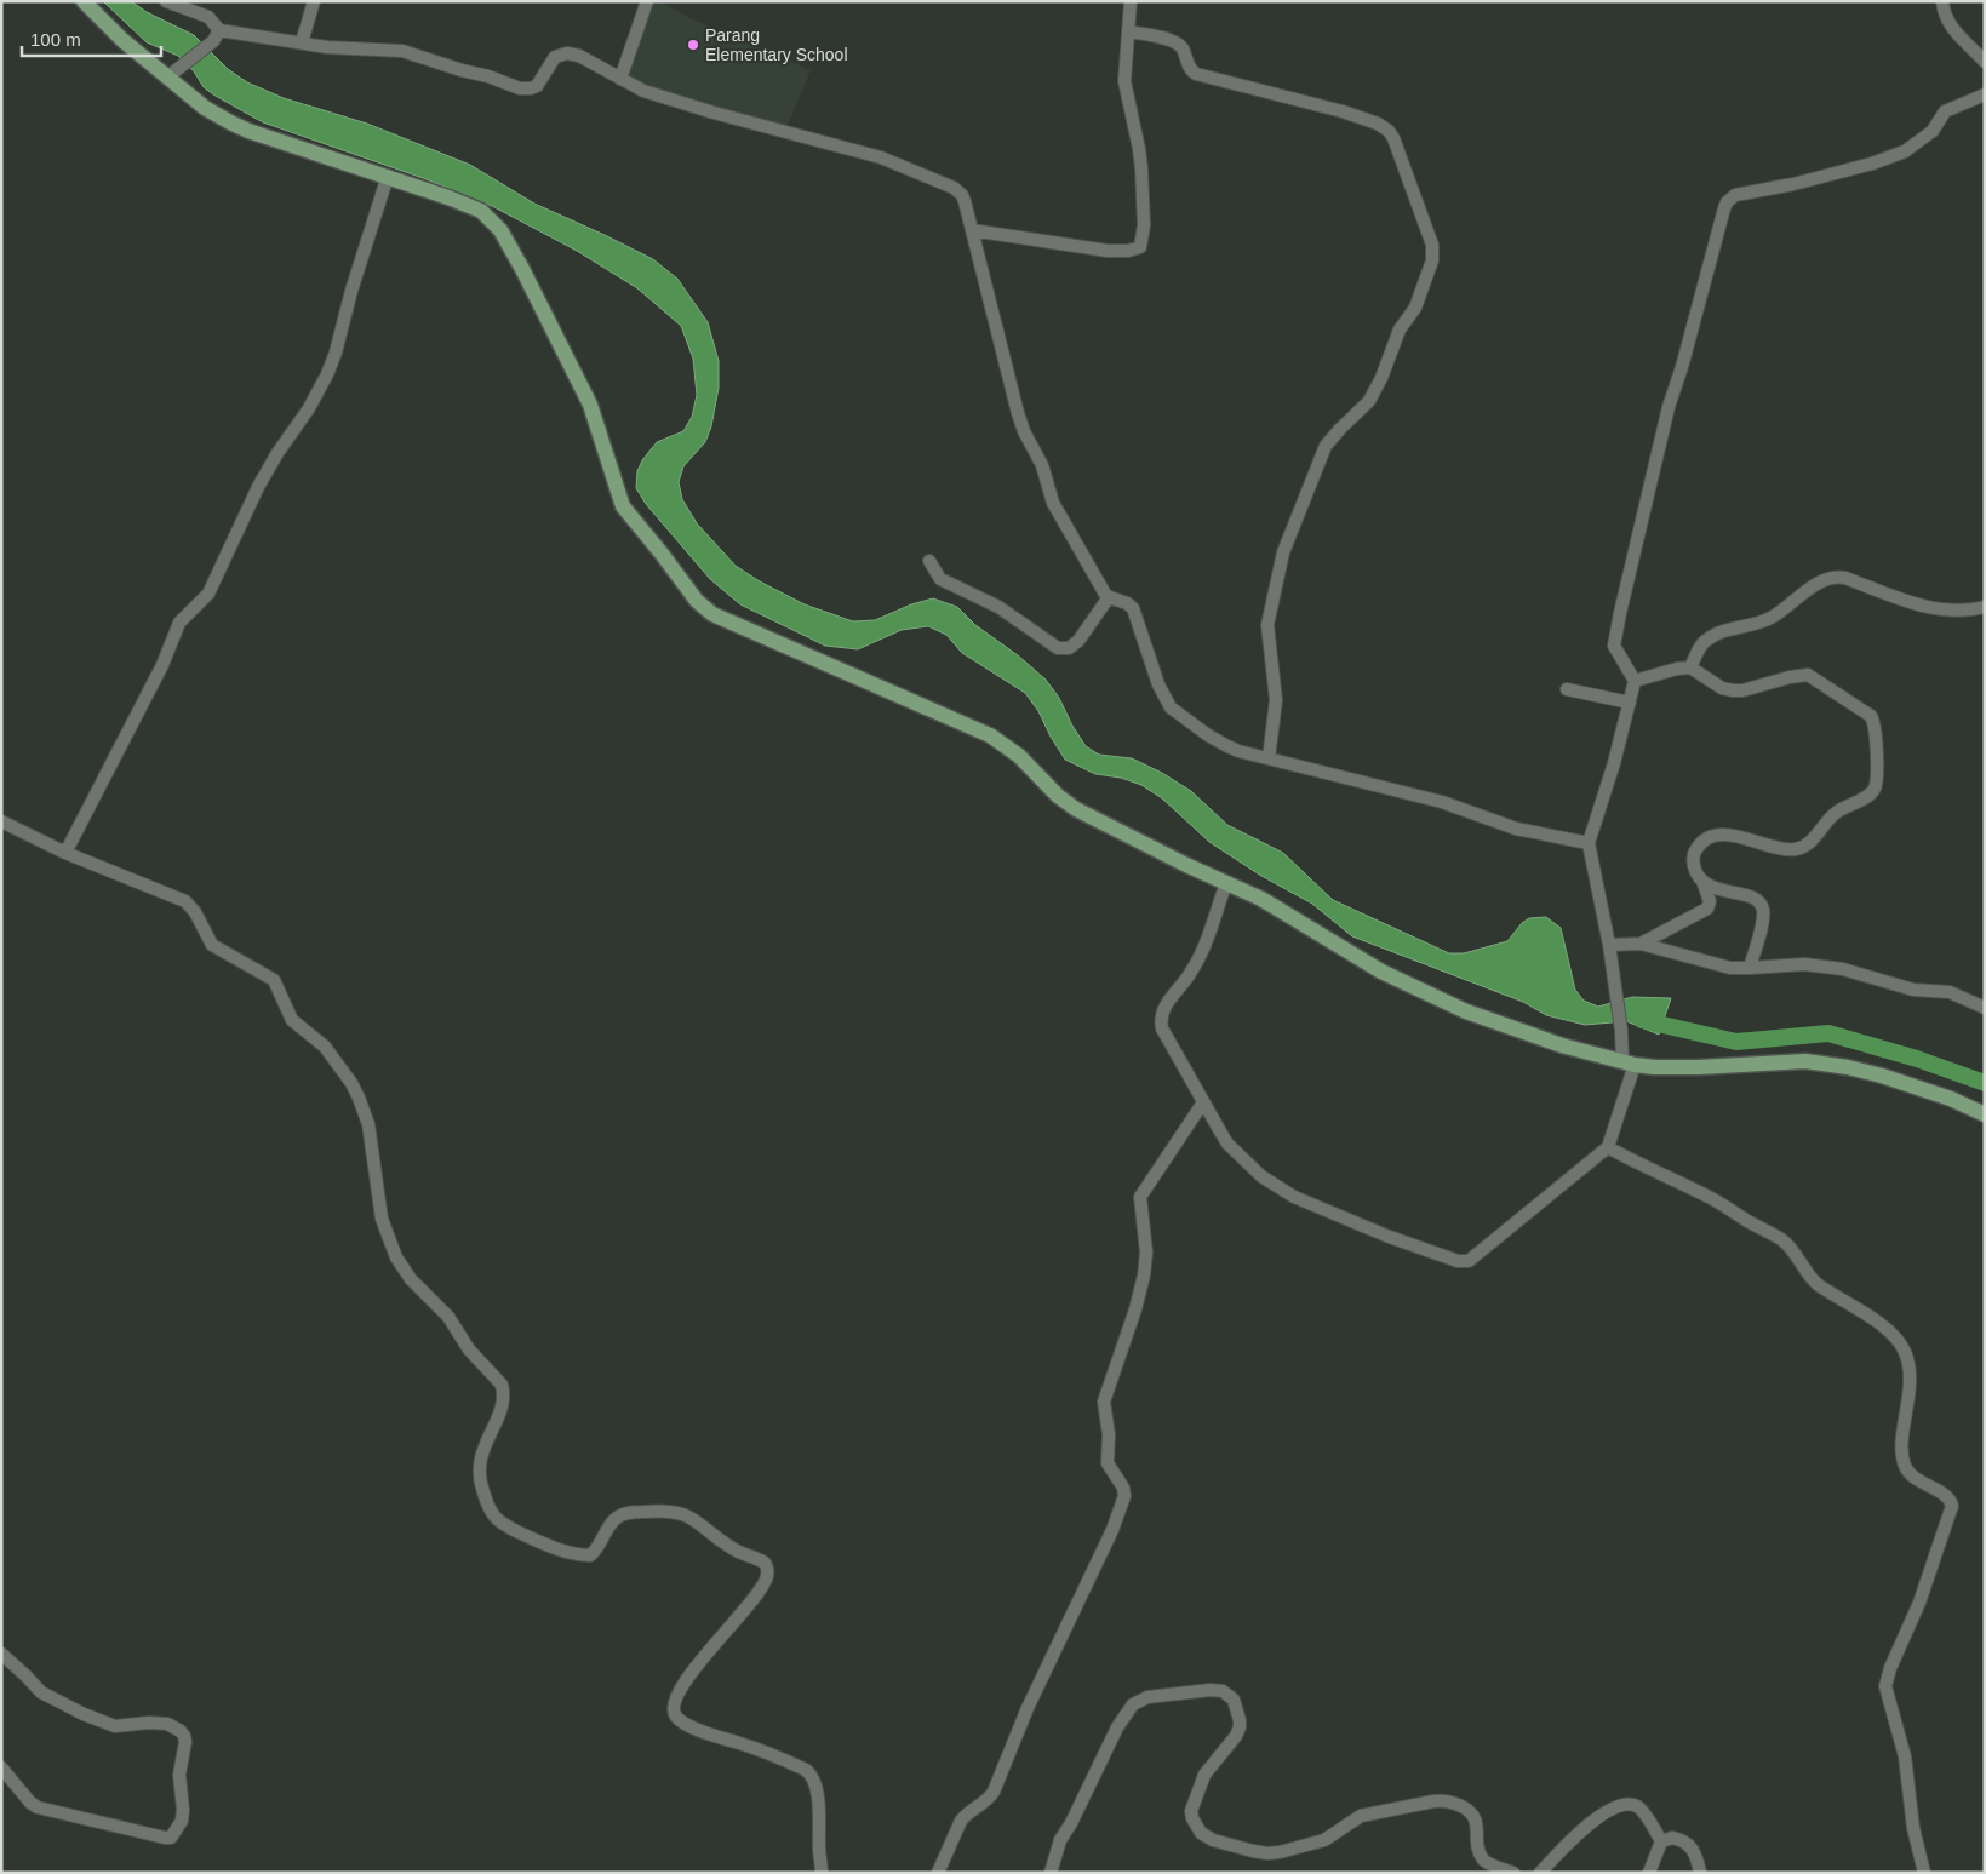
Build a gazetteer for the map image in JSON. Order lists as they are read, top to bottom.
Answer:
{
  "places": ["Parang Elementary School"],
  "scale_bar": "100 m"
}
